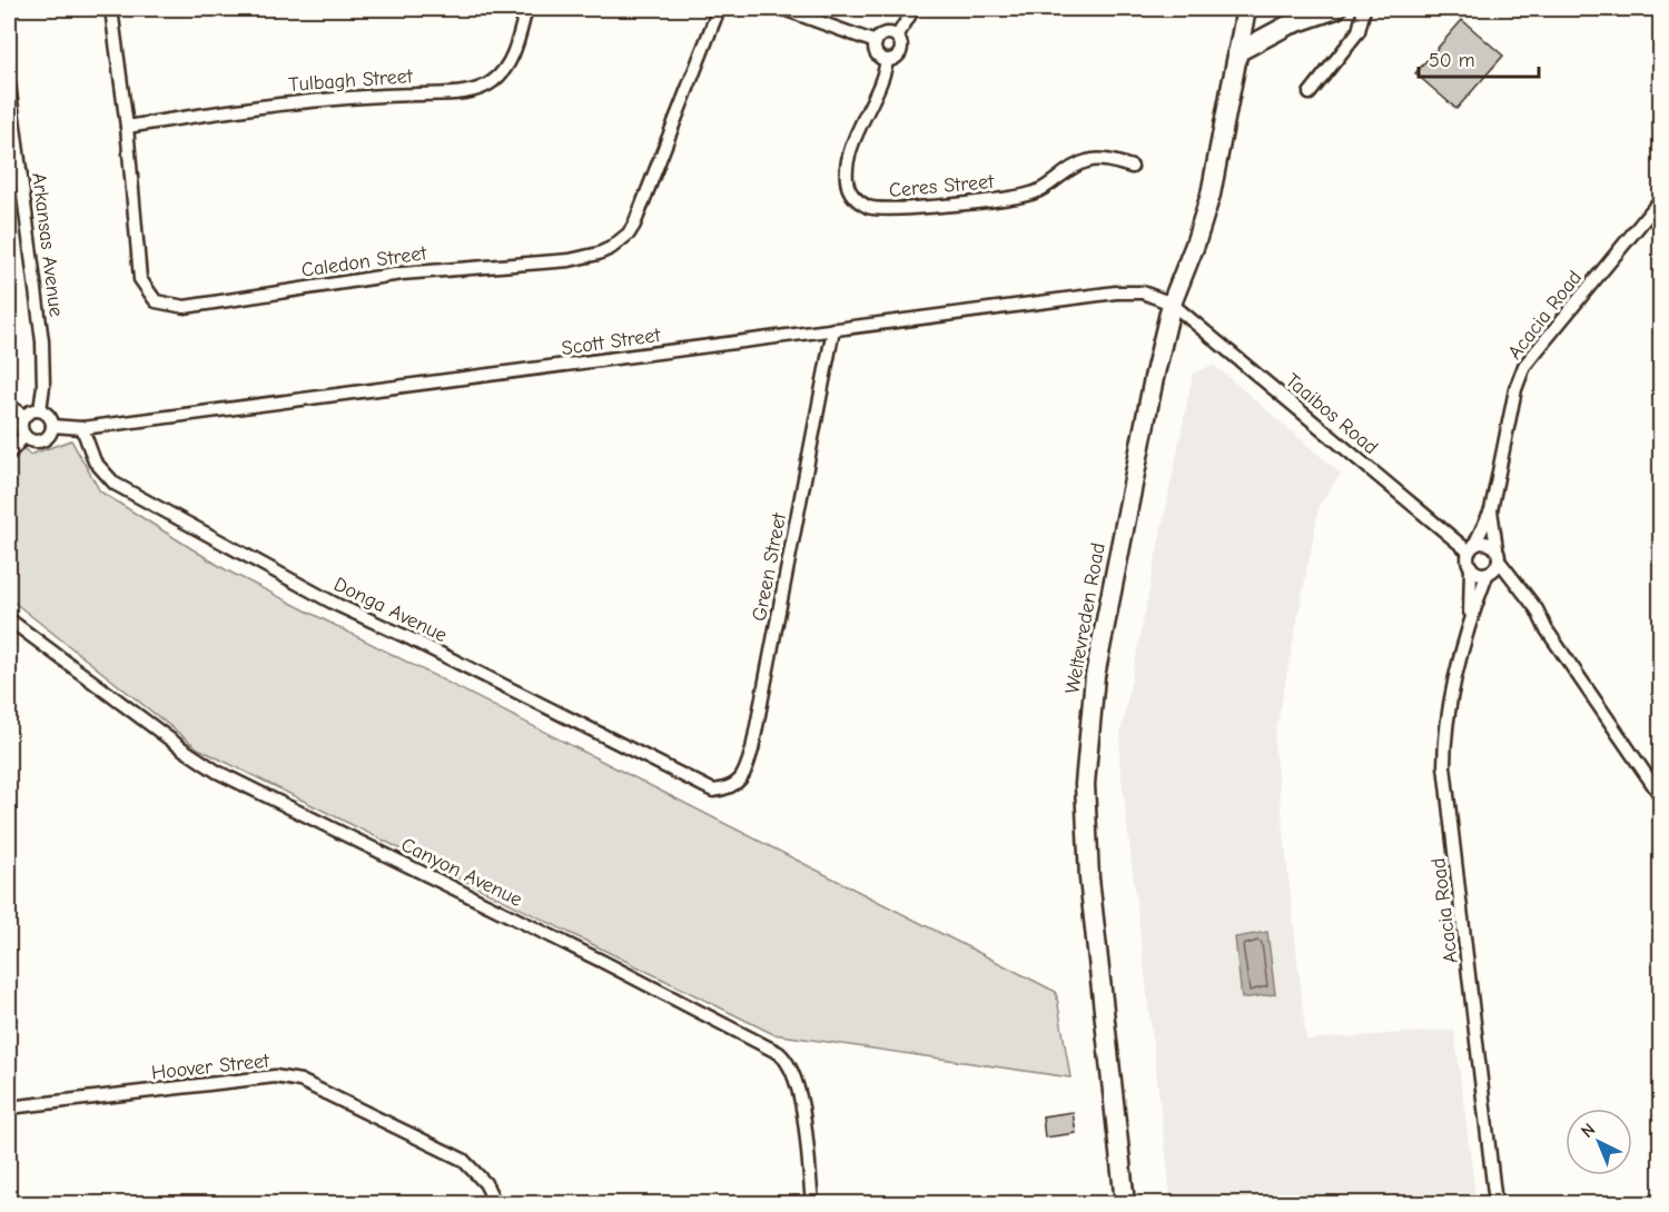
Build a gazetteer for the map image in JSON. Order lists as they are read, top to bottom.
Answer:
{
  "streets": {
    "main road": ["Weltevreden Road"],
    "street": [
      "Tulbagh Street",
      "Ceres Street",
      "Arkansas Avenue",
      "Caledon Street",
      "Acacia Road",
      "Scott Street",
      "Taaibos Road",
      "Green Street",
      "Donga Avenue",
      "Canyon Avenue",
      "Hoover Street"
    ]
  },
  "crossings": [
    ["Tulbagh Street", "Caledon Street"],
    ["Arkansas Avenue", "Scott Street"],
    ["Acacia Road", "Taaibos Road"],
    ["Scott Street", "Taaibos Road"],
    ["Scott Street", "Green Street"],
    ["Scott Street", "Donga Avenue"],
    ["Scott Street", "Weltevreden Road"],
    ["Taaibos Road", "Weltevreden Road"],
    ["Green Street", "Donga Avenue"]
  ],
  "scale_bar": "50 m",
  "north": "top left"
}
